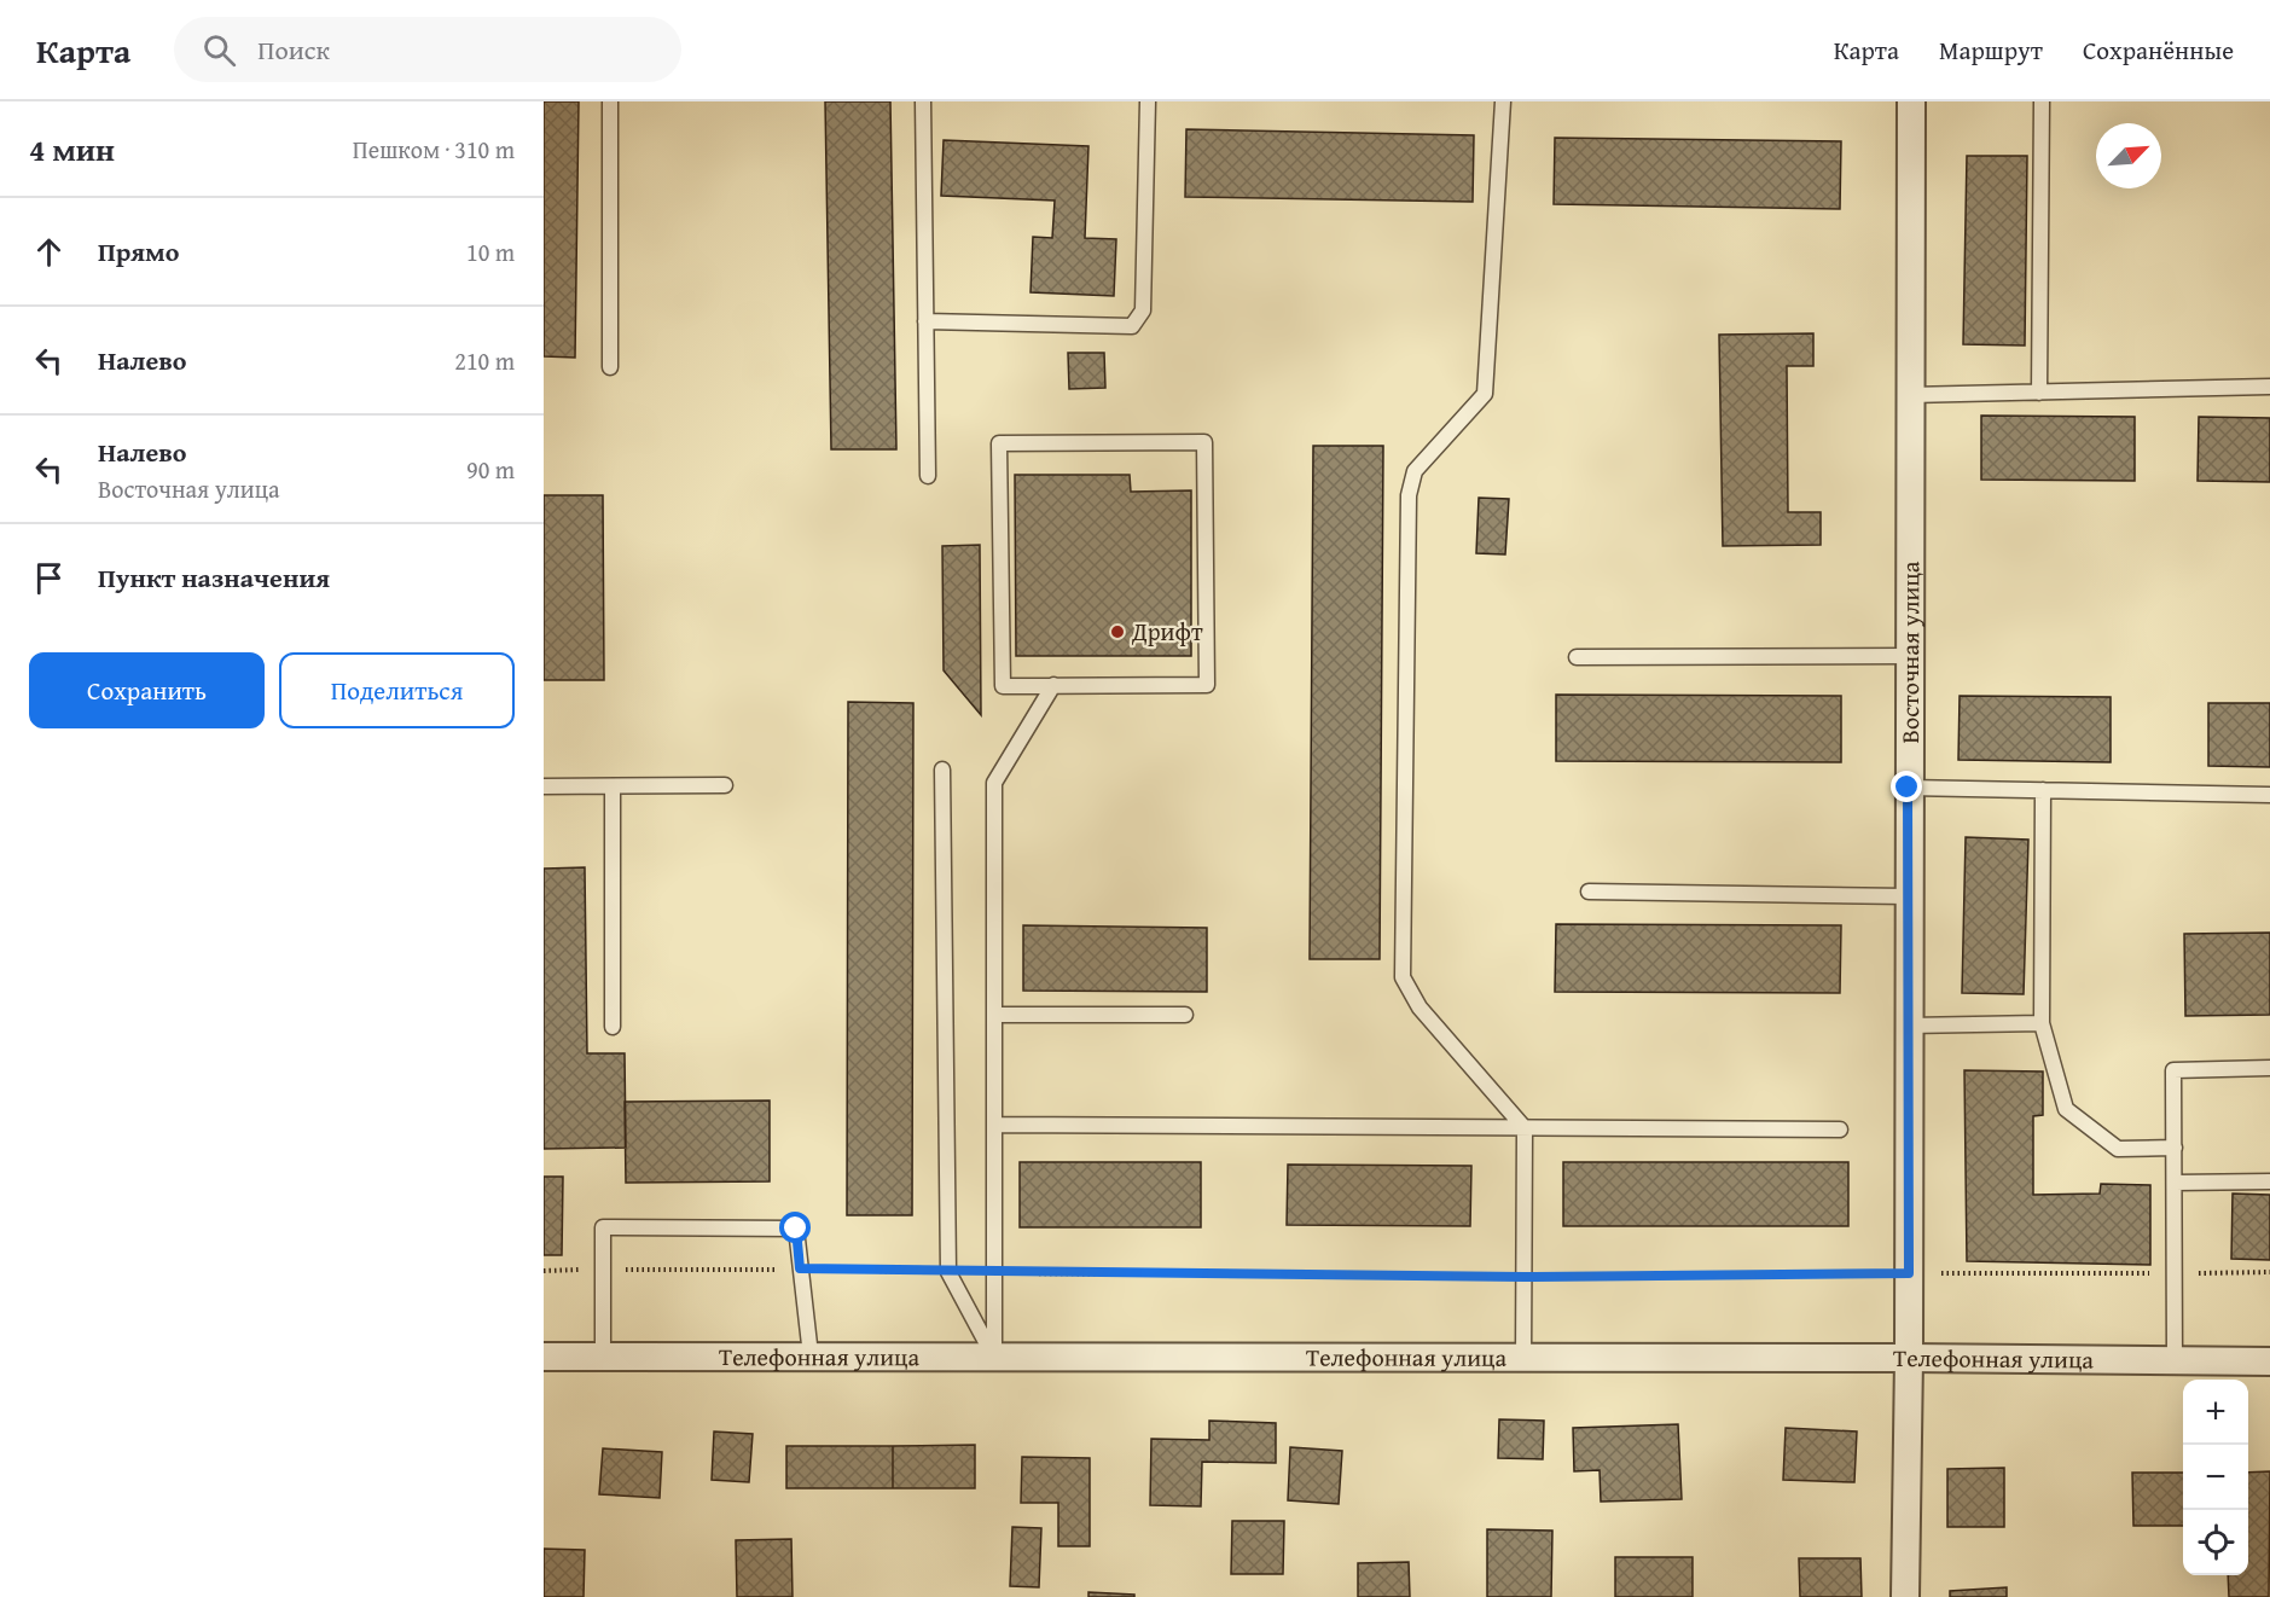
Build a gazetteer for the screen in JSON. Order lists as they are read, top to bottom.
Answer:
{
  "streets": {
    "street": ["Восточная улица", "Телефонная улица"]
  },
  "crossings": [
    ["Восточная улица", "Телефонная улица"]
  ],
  "places": ["Дрифт"],
  "north": "top right",
  "page": {
    "header": "Карта",
    "search": "Поиск",
    "nav": ["Карта", "Маршрут", "Сохранённые"],
    "heading": ["4 мин", "Пешком · 310 m"],
    "list": [
      ["Прямо", "10 m"],
      ["Налево", "210 m"],
      ["Налево", "Восточная улица", "90 m"],
      "Пункт назначения"
    ],
    "buttons": ["Сохранить", "Поделиться"],
    "map_buttons": ["+", "−"]
  }
}
